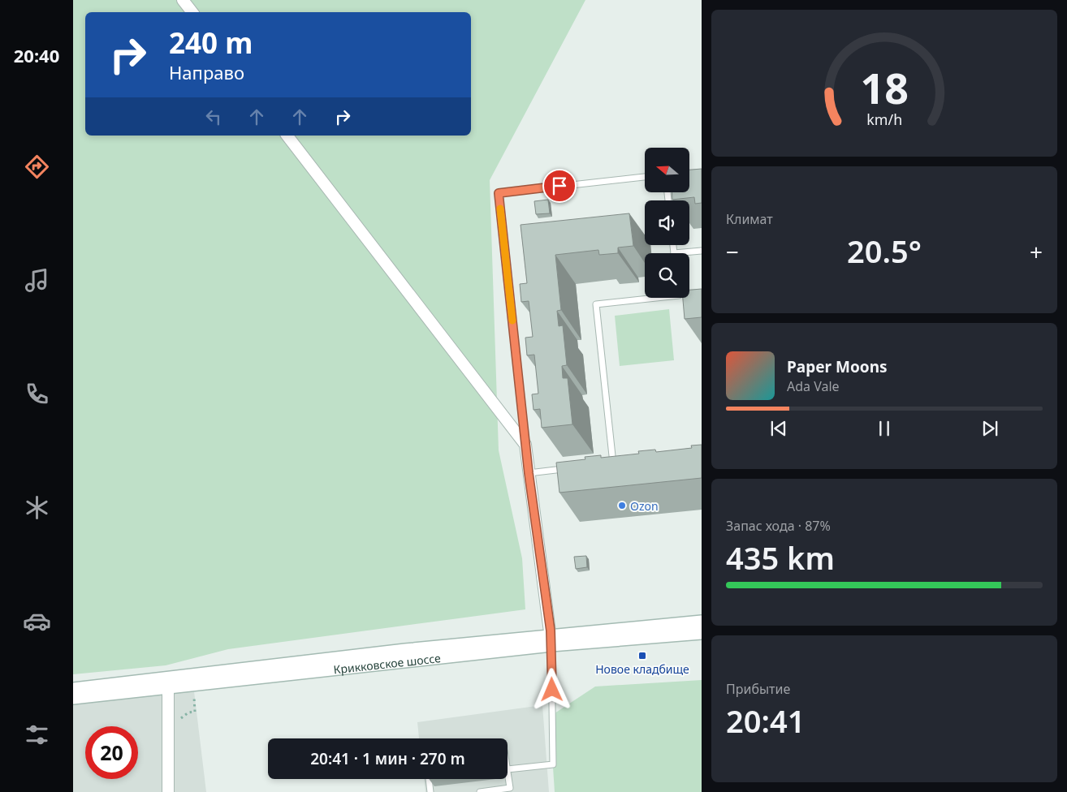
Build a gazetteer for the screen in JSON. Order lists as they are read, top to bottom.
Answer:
{
  "streets": {
    "main road": ["Крикковское шоссе"]
  },
  "places": {
    "other": ["Ozon"],
    "transit": ["Новое кладбище"]
  },
  "north": "left",
  "page": {
    "tabs": "20:40",
    "turn": ["240 m", "Направо"],
    "tile": [
      "Климат",
      ["Запас хода · 87%", "435 km"],
      ["Прибытие", "20:41"]
    ],
    "heat": ["−", "20.5°", "+"],
    "song": ["Paper Moons", "Ada Vale"],
    "limit": "20",
    "trip": "20:41 · 1 мин · 270 m",
    "gauge": ["18", "km/h"]
  }
}
